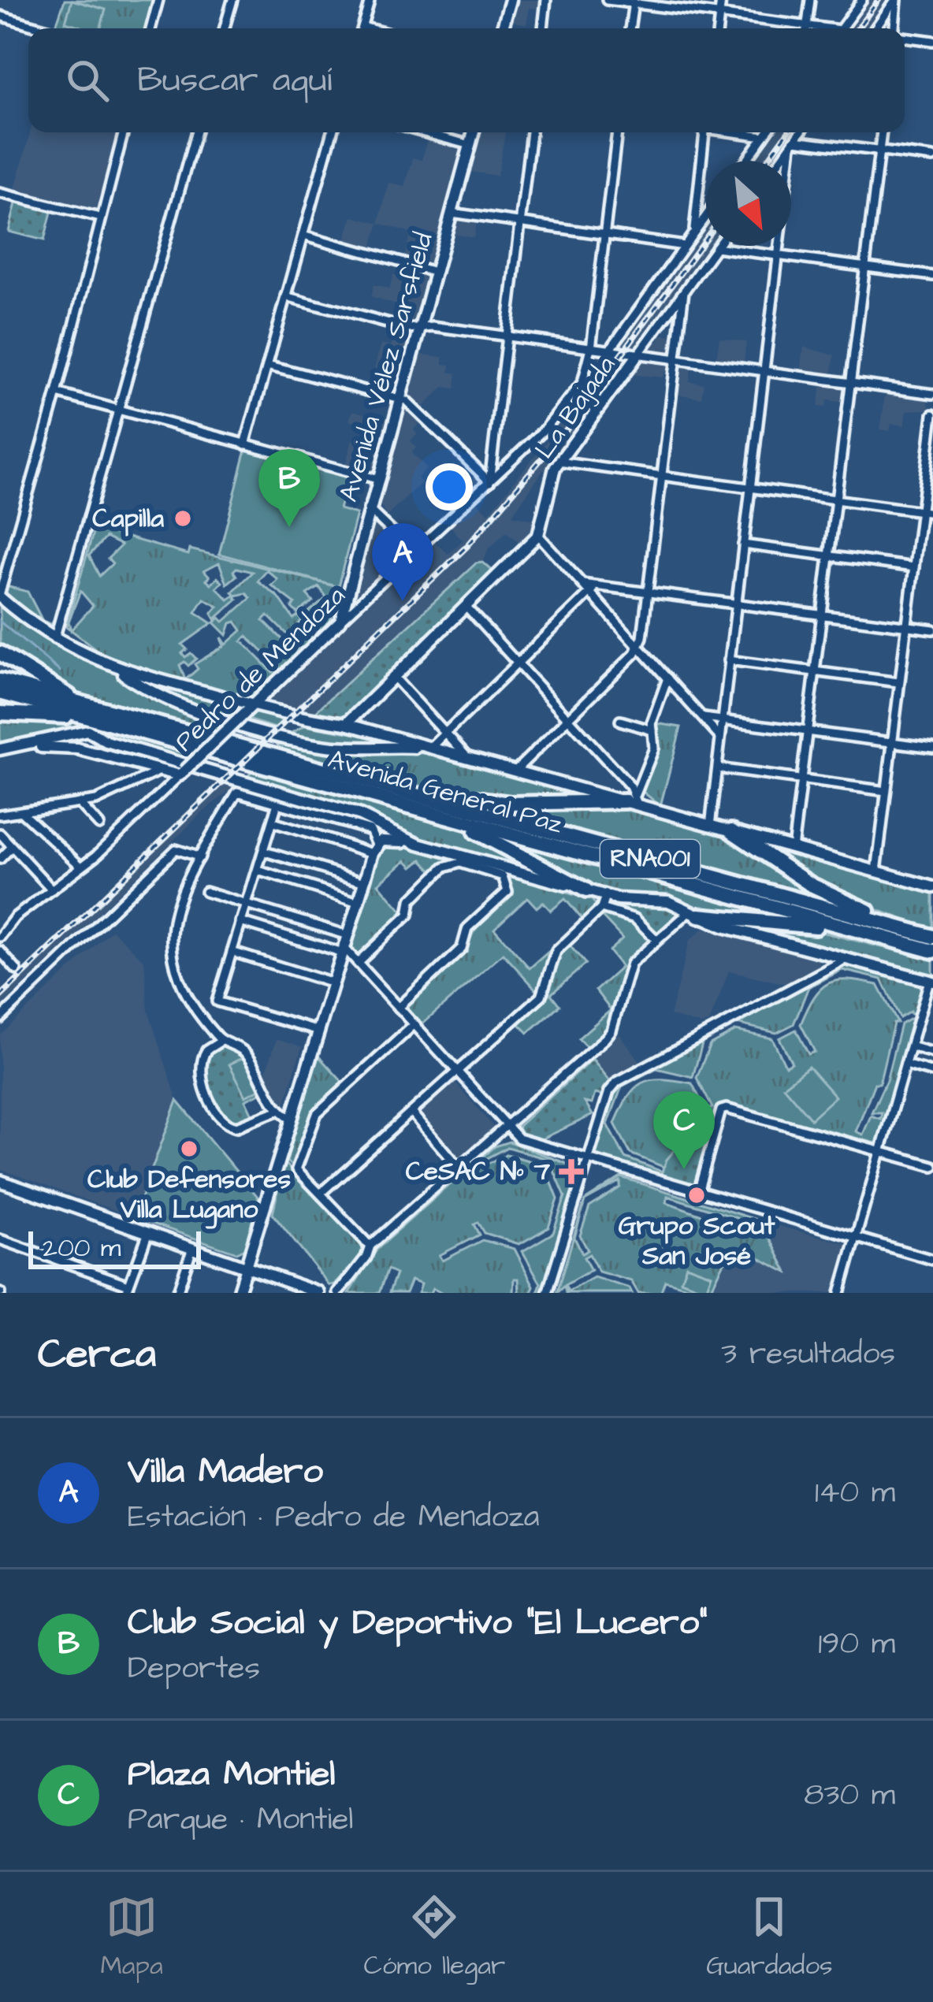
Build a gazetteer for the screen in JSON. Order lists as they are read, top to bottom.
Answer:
{
  "streets": {
    "highway": ["Avenida General Paz", "RNA001"],
    "street": ["Avenida Vélez Sarsfield", "La Bajada", "Pedro de Mendoza"]
  },
  "crossings": [
    ["Avenida Vélez Sarsfield", "Pedro de Mendoza"],
    ["Pedro de Mendoza", "Avenida General Paz"]
  ],
  "places": {
    "other": ["Capilla", "Club Defensores Villa Lugano", "Grupo Scout San José"],
    "health": ["CeSAC Nº 7"]
  },
  "scale_bar": "200 m",
  "north": "bottom right",
  "page": {
    "search": "Buscar aquí",
    "pins": ["B", "A", "C"],
    "scale": "200 m",
    "heading": ["Cerca", "3 resultados"],
    "list": [
      {
        "mark": "A",
        "name": "Villa Madero",
        "note": "Estación · Pedro de Mendoza",
        "value": "140 m"
      },
      {
        "mark": "B",
        "name": "Club Social y Deportivo \"El Lucero\"",
        "note": "Deportes",
        "value": "190 m"
      },
      {
        "mark": "C",
        "name": "Plaza Montiel",
        "note": "Parque · Montiel",
        "value": "830 m"
      }
    ],
    "nav": ["Mapa", "Cómo llegar", "Guardados"]
  }
}
